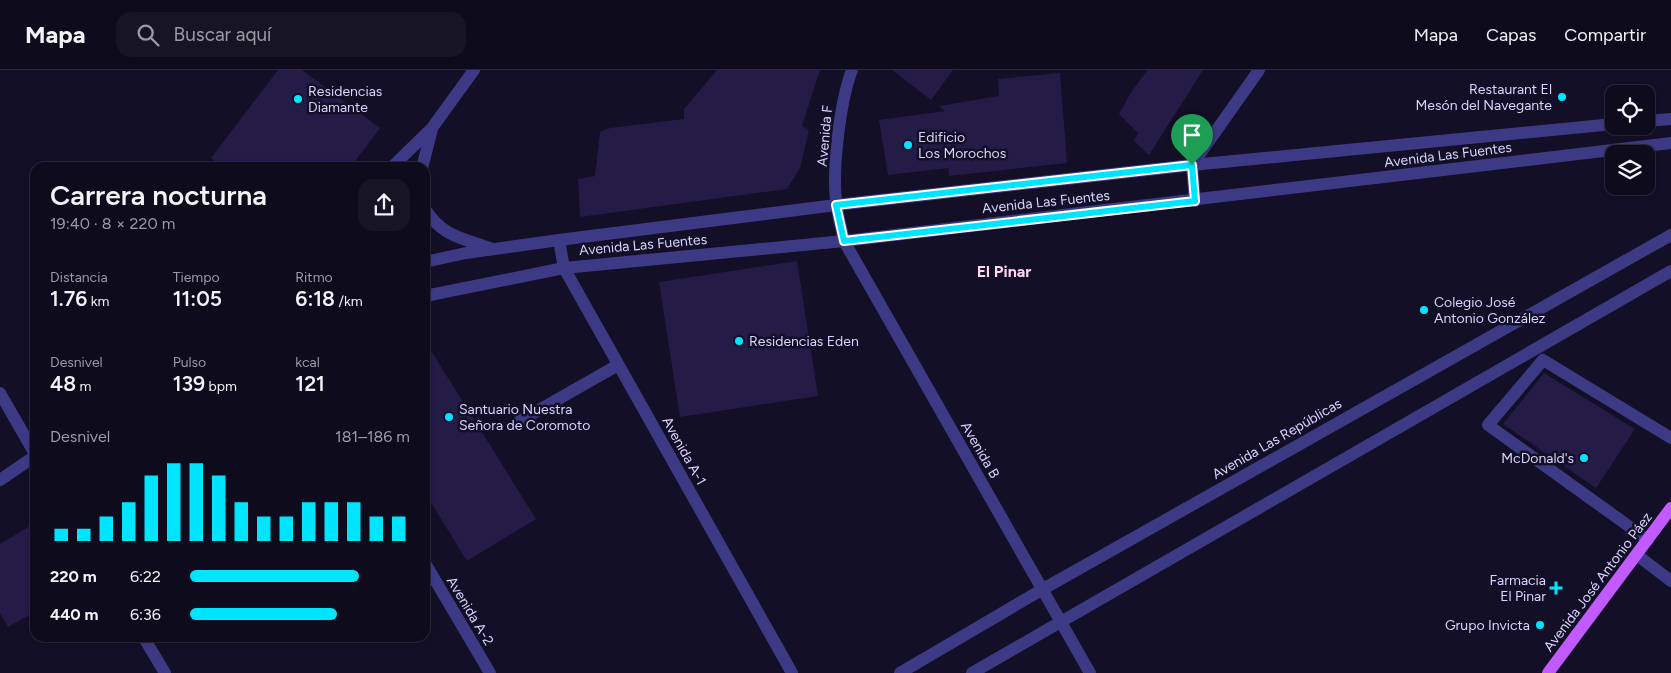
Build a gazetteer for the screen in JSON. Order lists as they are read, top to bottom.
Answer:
{
  "streets": {
    "main road": ["Avenida José Antonio Páez"],
    "street": [
      "Avenida F",
      "Avenida Las Fuentes",
      "Avenida Las Repúblicas",
      "Avenida B",
      "Avenida A-1",
      "Avenida A-2"
    ]
  },
  "crossings": [
    ["Avenida F", "Avenida Las Fuentes"],
    ["Avenida F", "Avenida B"],
    ["Avenida Las Fuentes", "Avenida B"],
    ["Avenida Las Fuentes", "Avenida A-1"],
    ["Avenida Las Repúblicas", "Avenida B"]
  ],
  "districts": ["El Pinar"],
  "places": {
    "other": [
      "Restaurant El Mesón del Navegante",
      "Residencias Diamante",
      "Edificio Los Morochos",
      "Colegio José Antonio González",
      "Residencias Eden",
      "Santuario Nuestra Señora de Coromoto",
      "McDonald's",
      "Grupo Invicta"
    ],
    "health": ["Farmacia El Pinar"]
  },
  "page": {
    "header": "Mapa",
    "search": "Buscar aquí",
    "nav": ["Mapa", "Capas", "Compartir"],
    "heading": ["Carrera nocturna", "19:40 · 8 × 220 m"],
    "stats": [
      ["Distancia", "1.76 km"],
      ["Tiempo", "11:05"],
      ["Ritmo", "6:18 /km"],
      ["Desnivel", "48 m"],
      ["Pulso", "139 bpm"],
      ["kcal", "121"]
    ],
    "chart": ["Desnivel", "181–186 m"],
    "list": [
      {
        "name": "220 m",
        "note": "6:22"
      },
      {
        "name": "440 m",
        "note": "6:36"
      }
    ]
  }
}
